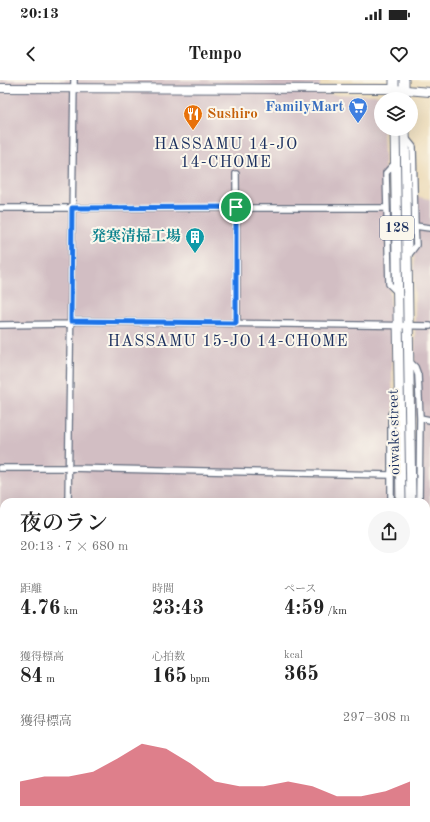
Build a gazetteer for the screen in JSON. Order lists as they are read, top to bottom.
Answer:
{
  "streets": {
    "main road": ["128", "oiwake street"]
  },
  "crossings": [
    ["128", "oiwake street"]
  ],
  "districts": ["HASSAMU 14-JO 14-CHOME", "HASSAMU 15-JO 14-CHOME"],
  "places": {
    "supermarket": ["FamilyMart"],
    "restaurant": ["Sushiro"],
    "building": ["発寒清掃工場"]
  },
  "page": {
    "status": "20:13",
    "header": "Tempo",
    "heading": ["夜のラン", "20:13 · 7 × 680 m"],
    "stats": [
      ["距離", "4.76 km"],
      ["時間", "23:43"],
      ["ペース", "4:59 /km"],
      ["獲得標高", "84 m"],
      ["心拍数", "165 bpm"],
      ["kcal", "365"]
    ],
    "chart": ["獲得標高", "297–308 m"]
  }
}
